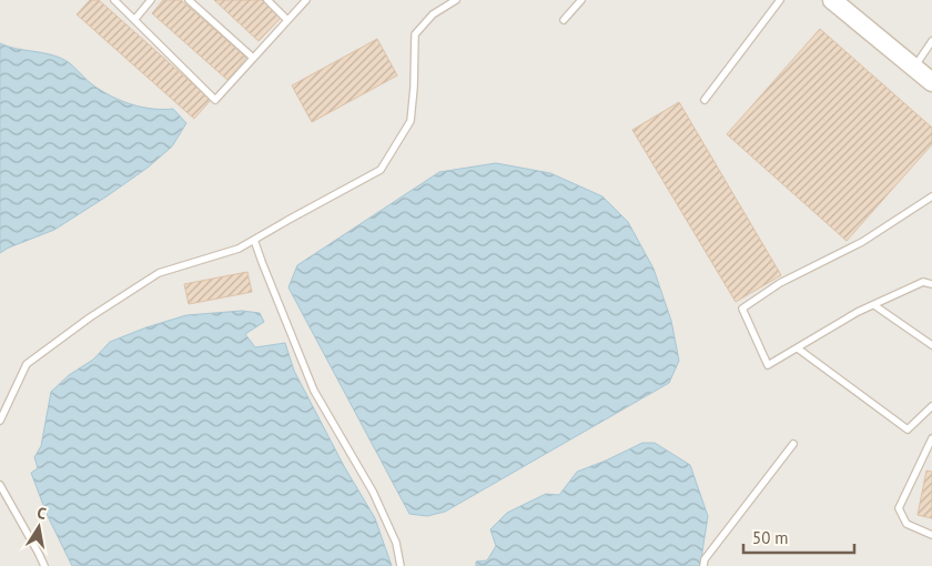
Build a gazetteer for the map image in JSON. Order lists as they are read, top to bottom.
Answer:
{
  "scale_bar": "50 m",
  "north": "top"
}
